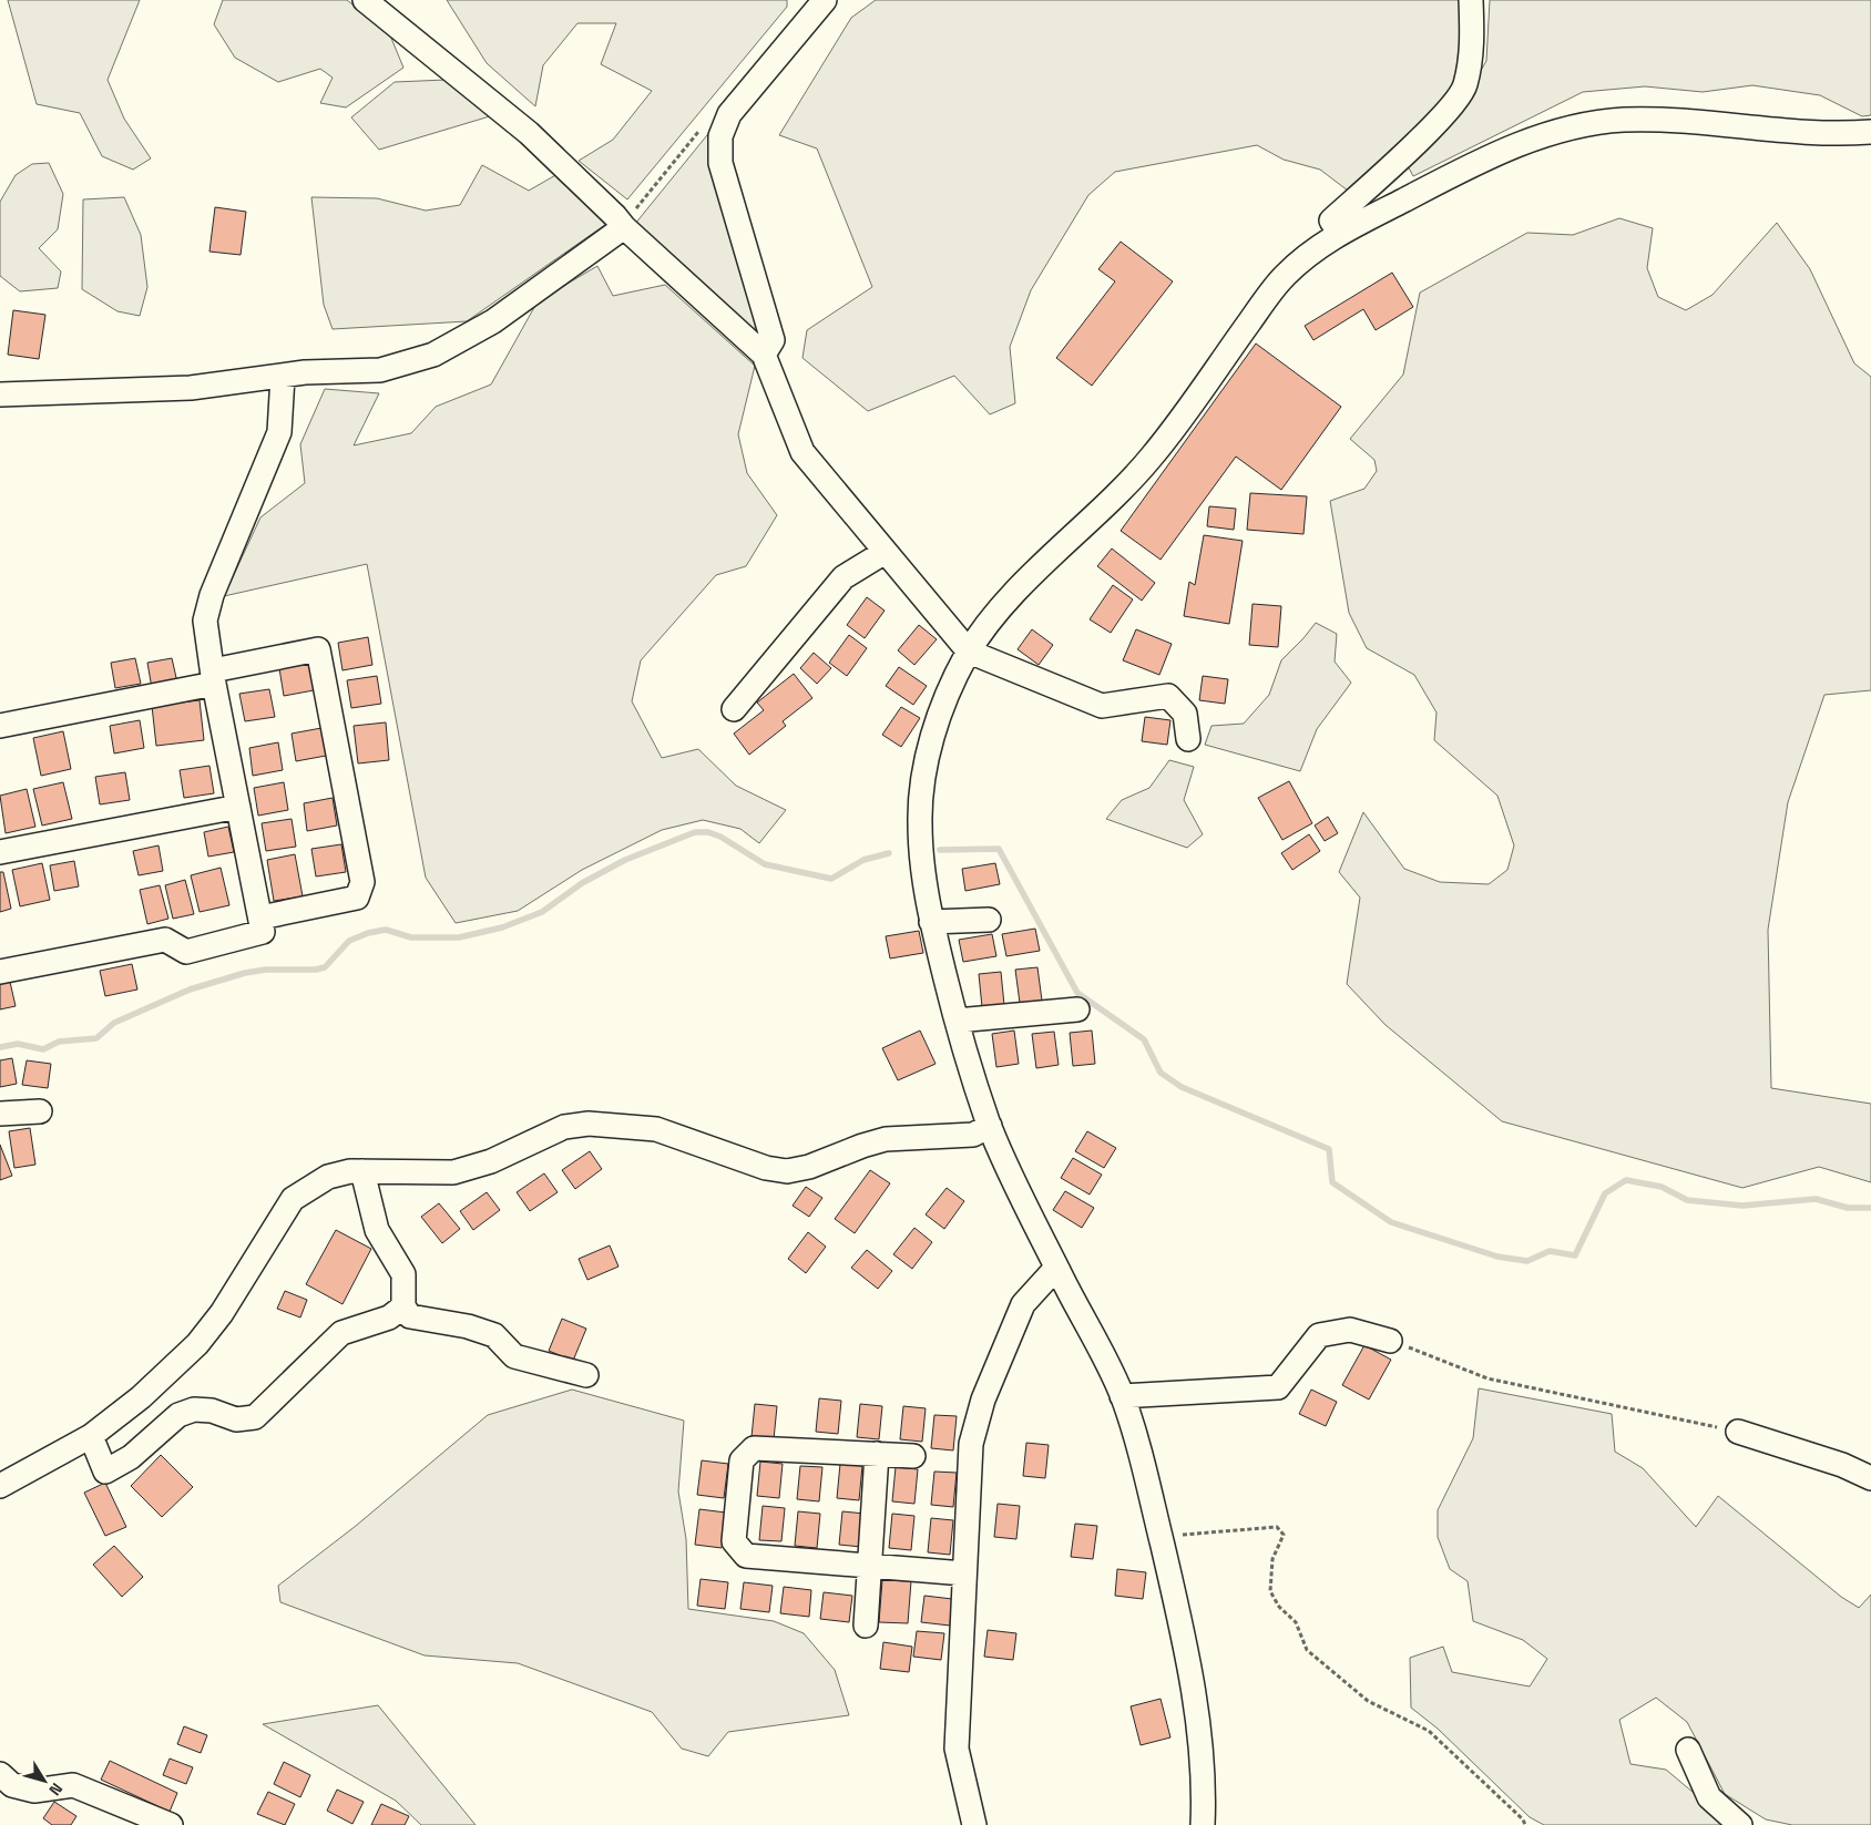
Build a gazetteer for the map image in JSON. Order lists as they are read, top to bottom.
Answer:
{
  "north": "bottom right"
}
